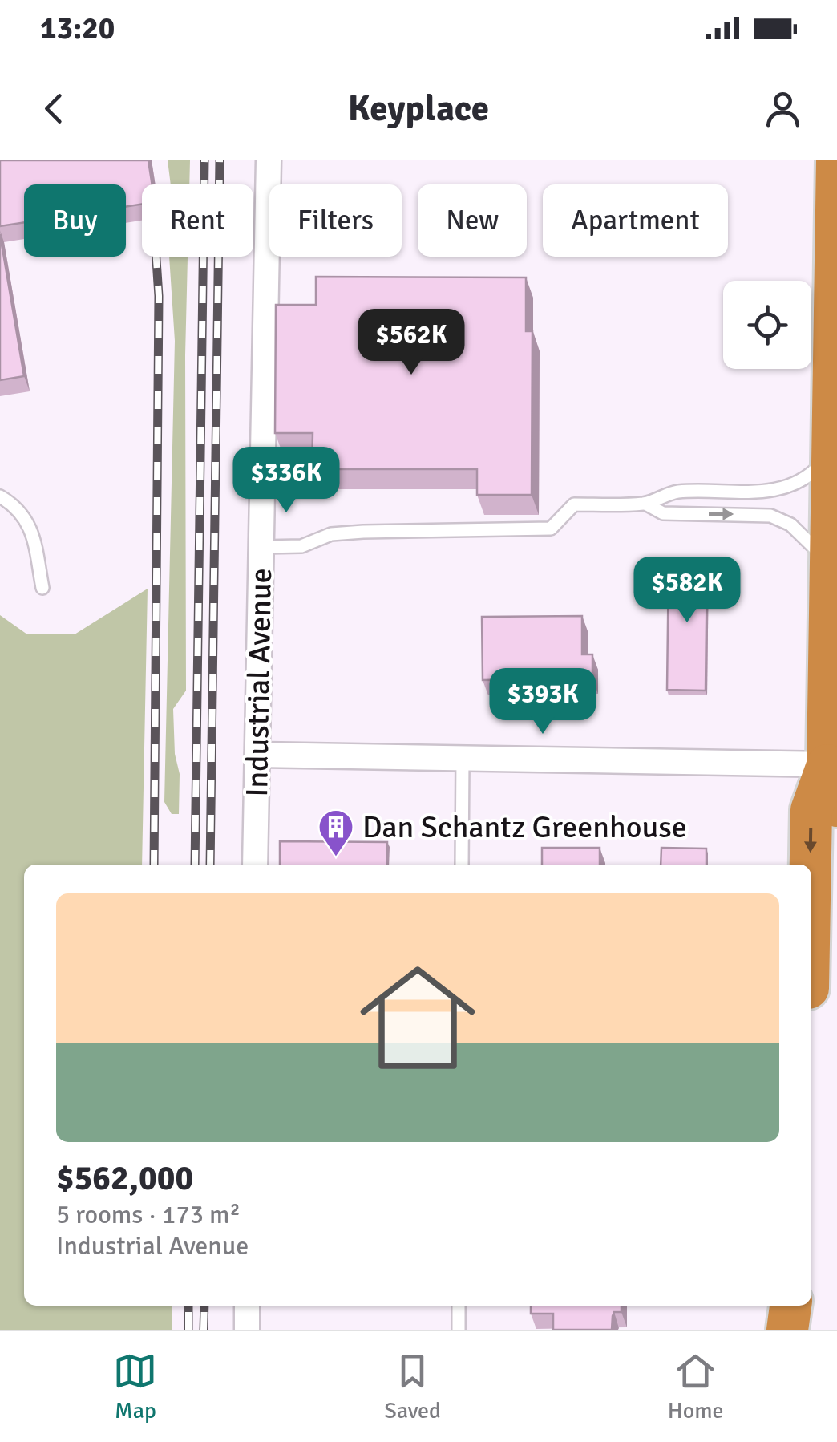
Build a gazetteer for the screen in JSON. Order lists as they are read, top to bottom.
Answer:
{
  "streets": {
    "street": ["Industrial Avenue"]
  },
  "places": {
    "building": ["Dan Schantz Greenhouse"]
  },
  "page": {
    "status": "13:20",
    "header": "Keyplace",
    "chip": [
      "Buy",
      "Rent",
      "Filters",
      "New",
      "Apartment"
    ],
    "price": [
      "$562K",
      "$336K",
      "$582K",
      "$393K"
    ],
    "list": [
      {
        "name": "$562,000",
        "note": "5 rooms · 173 m² · Industrial Avenue"
      }
    ],
    "tabs": ["Map", "Saved", "Home"]
  }
}
